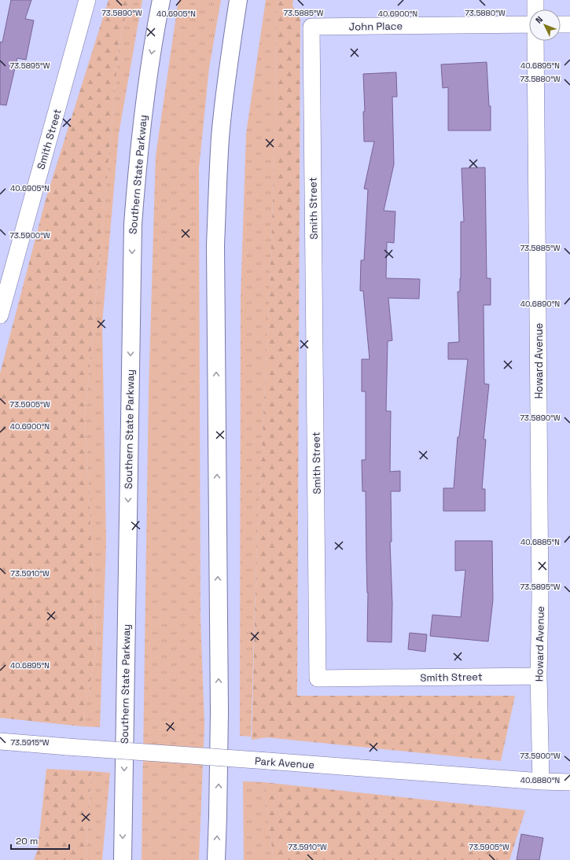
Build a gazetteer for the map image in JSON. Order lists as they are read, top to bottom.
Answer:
{
  "streets": {
    "highway": ["Southern State Parkway"],
    "street": [
      "John Place",
      "Smith Street",
      "Howard Avenue",
      "Park Avenue"
    ]
  },
  "crossings": [
    ["John Place", "Smith Street"],
    ["Smith Street", "Howard Avenue"],
    ["Howard Avenue", "Park Avenue"]
  ],
  "scale_bar": "20 m",
  "north": "top left",
  "coordinates": [
    "73.5890°W",
    "73.5885°W",
    "73.5880°W",
    "40.6905°N",
    "40.6900°N",
    "40.6895°N",
    "73.5895°W",
    "73.5900°W",
    "40.6890°N",
    "73.5905°W",
    "40.6885°N",
    "73.5910°W",
    "73.5915°W",
    "40.6880°N"
  ]
}
